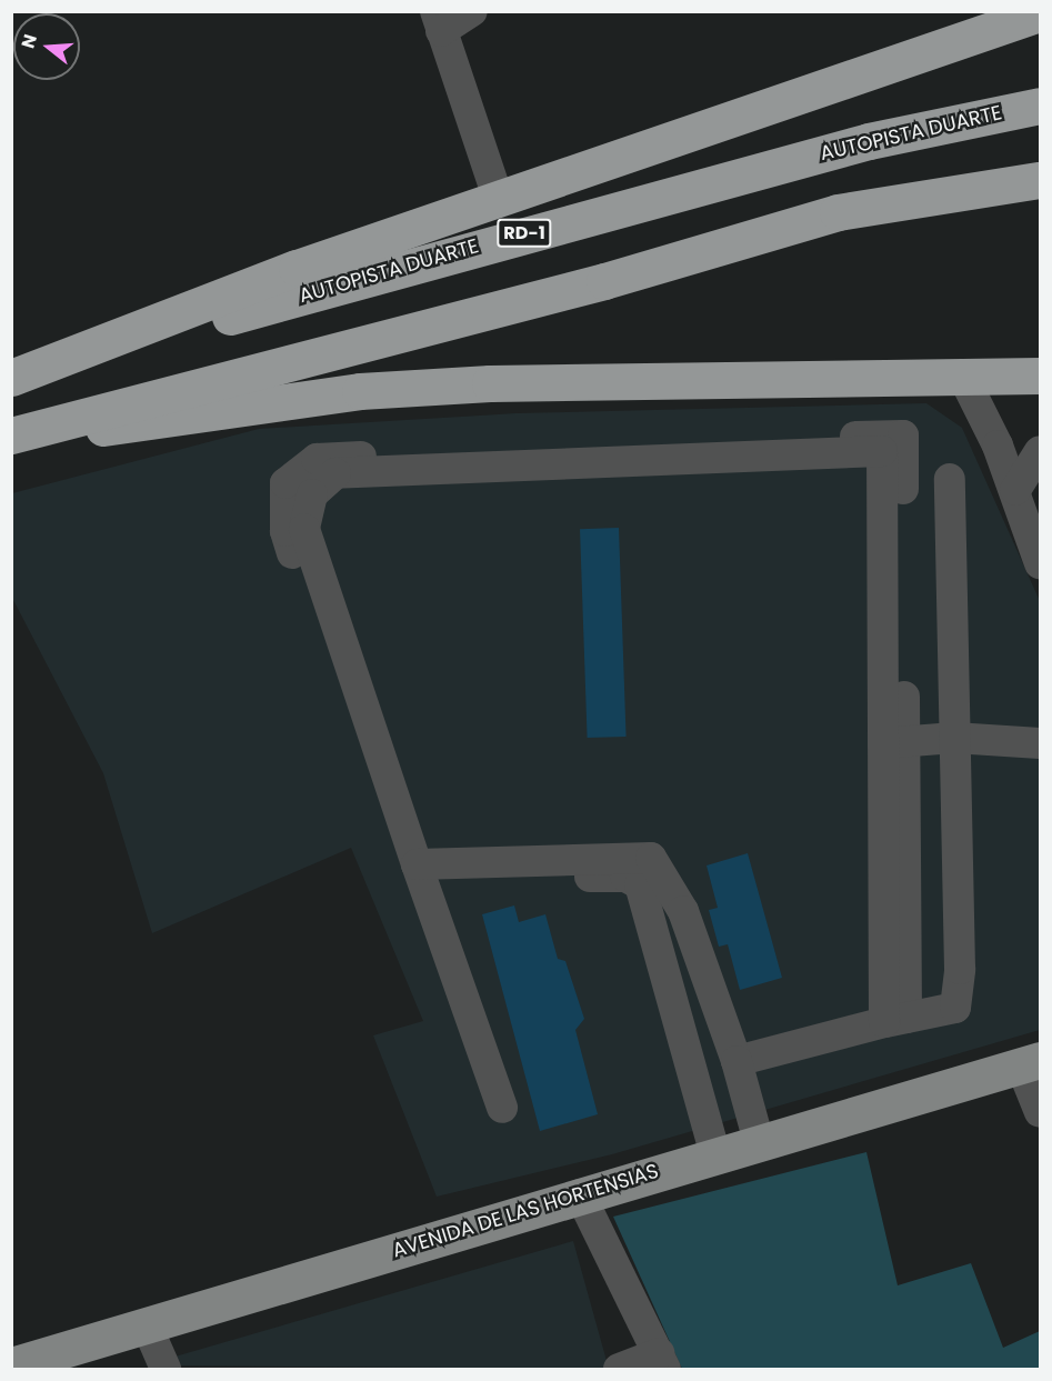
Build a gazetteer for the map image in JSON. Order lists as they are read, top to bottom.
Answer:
{
  "streets": {
    "highway": ["AUTOPISTA DUARTE", "RD-1"],
    "main road": ["AVENIDA DE LAS HORTENSIAS"]
  },
  "north": "left"
}
